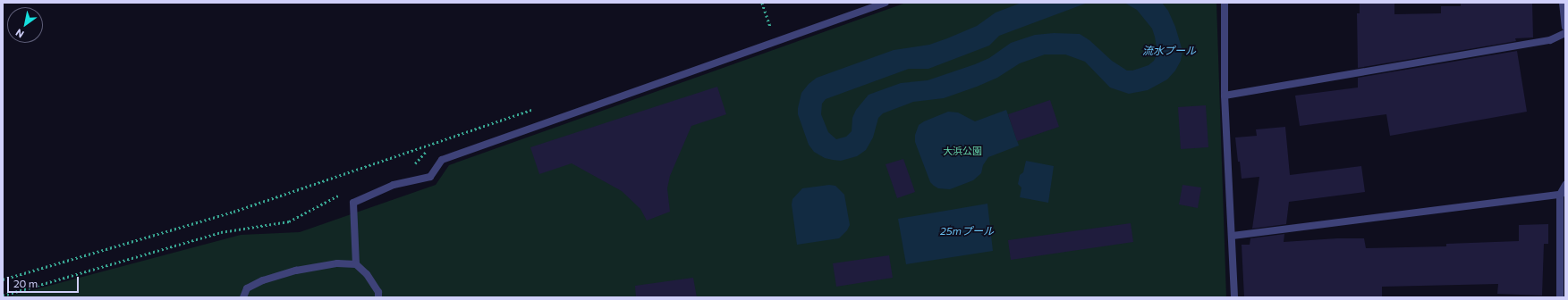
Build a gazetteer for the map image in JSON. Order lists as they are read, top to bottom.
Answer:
{
  "water": ["流水プール", "25mプール"],
  "parks": ["大浜公園"],
  "scale_bar": "20 m",
  "north": "bottom left"
}
